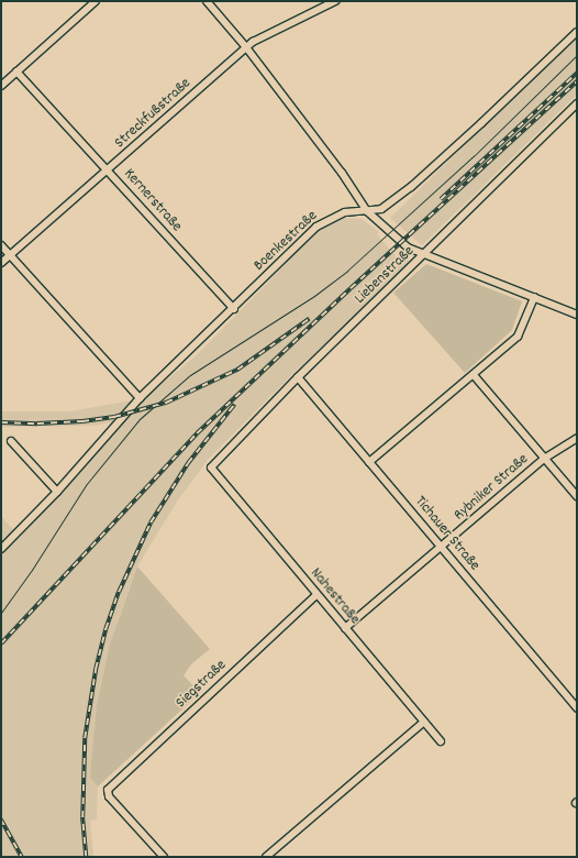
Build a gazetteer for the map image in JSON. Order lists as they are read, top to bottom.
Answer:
{
  "streets": {
    "street": [
      "Streckfußstraße",
      "Kernerstraße",
      "Boenkestraße",
      "Liebenstraße",
      "Rybniker Straße",
      "Tichauer Straße",
      "Nahestraße",
      "Siegstraße"
    ]
  },
  "crossings": [
    ["Streckfußstraße", "Kernerstraße"],
    ["Kernerstraße", "Boenkestraße"],
    ["Liebenstraße", "Tichauer Straße"],
    ["Liebenstraße", "Nahestraße"],
    ["Rybniker Straße", "Tichauer Straße"],
    ["Rybniker Straße", "Nahestraße"],
    ["Nahestraße", "Siegstraße"]
  ]
}
